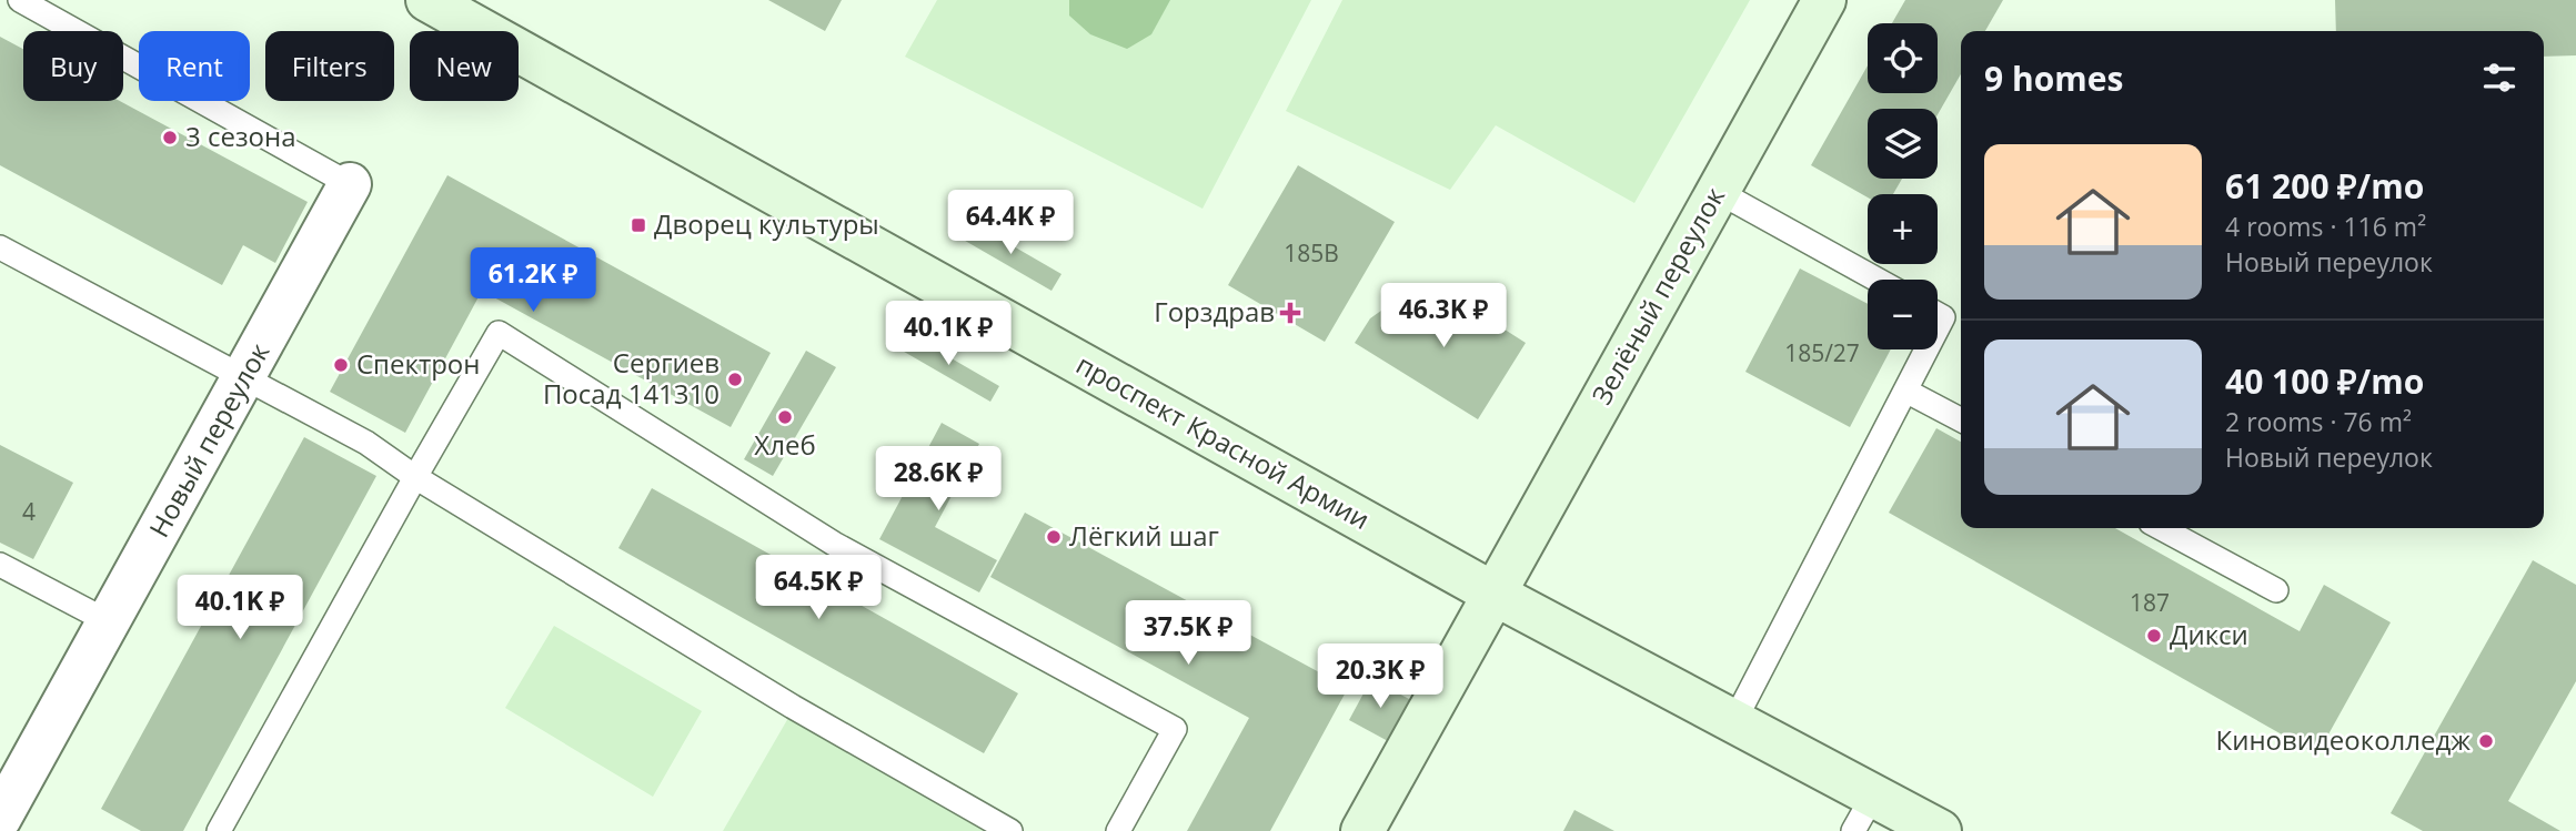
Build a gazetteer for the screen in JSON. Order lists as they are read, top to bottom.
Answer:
{
  "streets": {
    "main road": ["Зелёный переулок", "проспект Красной Армии"],
    "street": ["Новый переулок"]
  },
  "crossings": [
    ["Зелёный переулок", "проспект Красной Армии"]
  ],
  "places": {
    "other": [
      "3 сезона",
      "Спектрон",
      "Сергиев Посад 141310",
      "Хлеб",
      "Лёгкий шаг",
      "Дикси",
      "Киновидеоколледж"
    ],
    "transit": ["Дворец культуры"],
    "health": ["Горздрав"]
  },
  "house_numbers": [
    "185В",
    "185/27",
    "4",
    "187"
  ],
  "page": {
    "map_buttons": ["+", "−"],
    "chip": [
      "Buy",
      "Rent",
      "Filters",
      "New"
    ],
    "heading": "9 homes",
    "list": [
      {
        "name": "61 200 ₽/mo",
        "note": "4 rooms · 116 m² · Новый переулок"
      },
      {
        "name": "40 100 ₽/mo",
        "note": "2 rooms · 76 m² · Новый переулок"
      }
    ],
    "price": [
      "64.4K ₽",
      "61.2K ₽",
      "46.3K ₽",
      "40.1K ₽",
      "28.6K ₽",
      "64.5K ₽",
      "40.1K ₽",
      "37.5K ₽",
      "20.3K ₽"
    ]
  }
}
